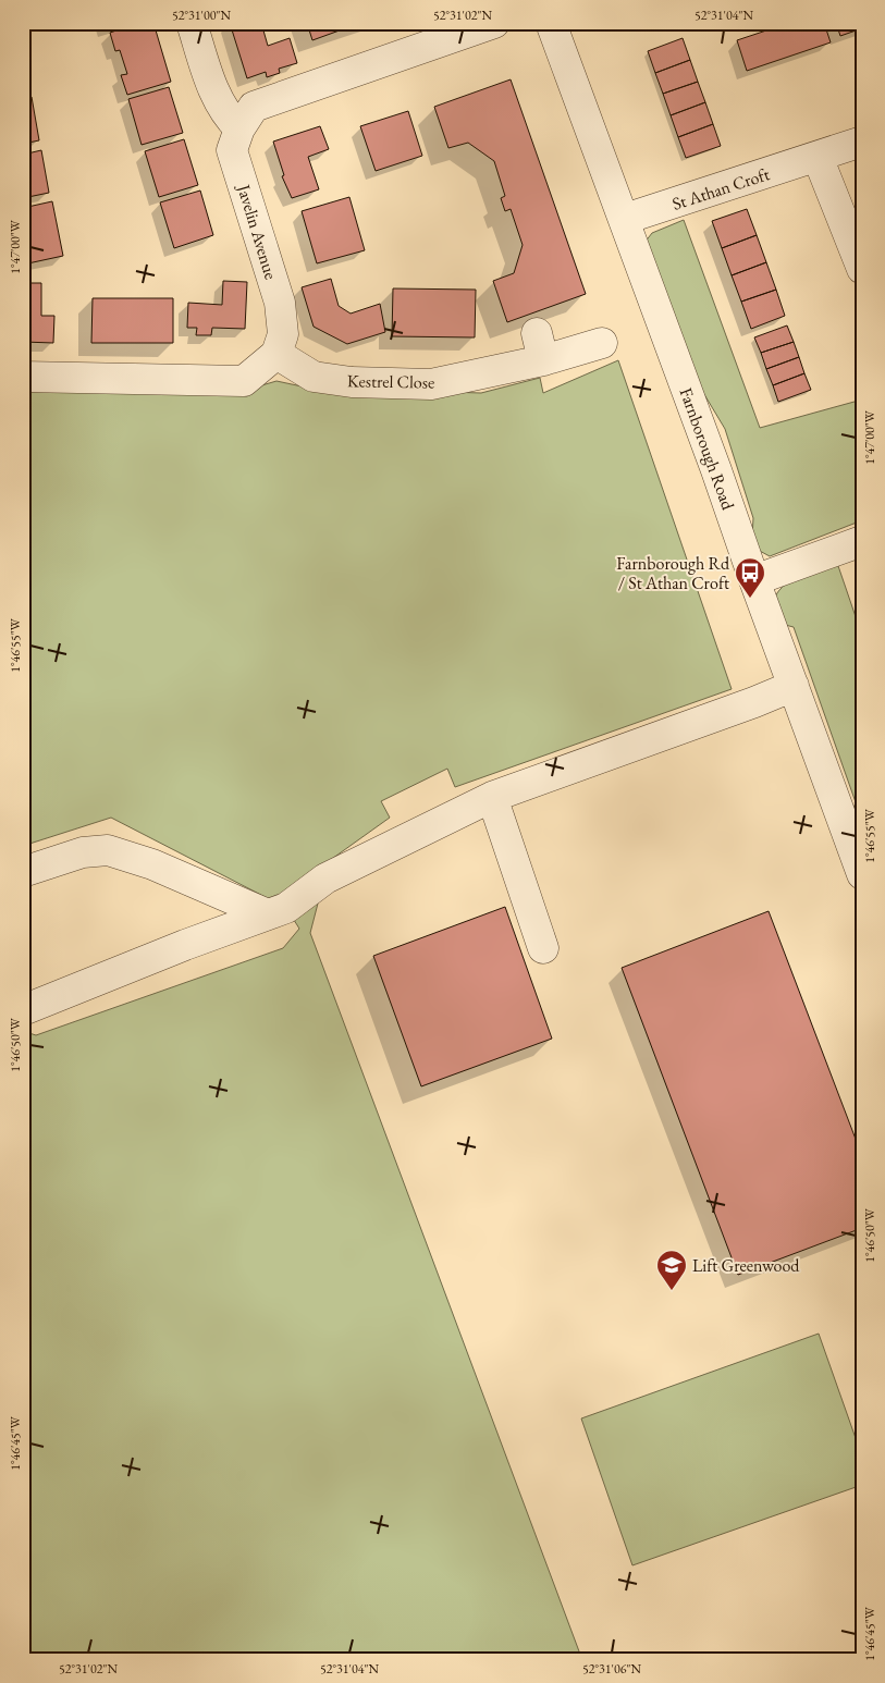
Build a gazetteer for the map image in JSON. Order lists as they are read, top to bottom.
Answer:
{
  "streets": {
    "street": [
      "St Athan Croft",
      "Javelin Avenue",
      "Kestrel Close",
      "Farnborough Road"
    ]
  },
  "crossings": [
    ["St Athan Croft", "Farnborough Road"],
    ["Javelin Avenue", "Kestrel Close"]
  ],
  "places": {
    "bus stop": ["Farnborough Rd / St Athan Croft"],
    "school or university": ["Lift Greenwood"]
  },
  "coordinates": [
    "52°31'00\"N",
    "52°31'02\"N",
    "52°31'04\"N",
    "1°47'00\"W",
    "1°46'55\"W",
    "1°46'50\"W",
    "1°46'45\"W",
    "52°31'06\"N"
  ]
}
